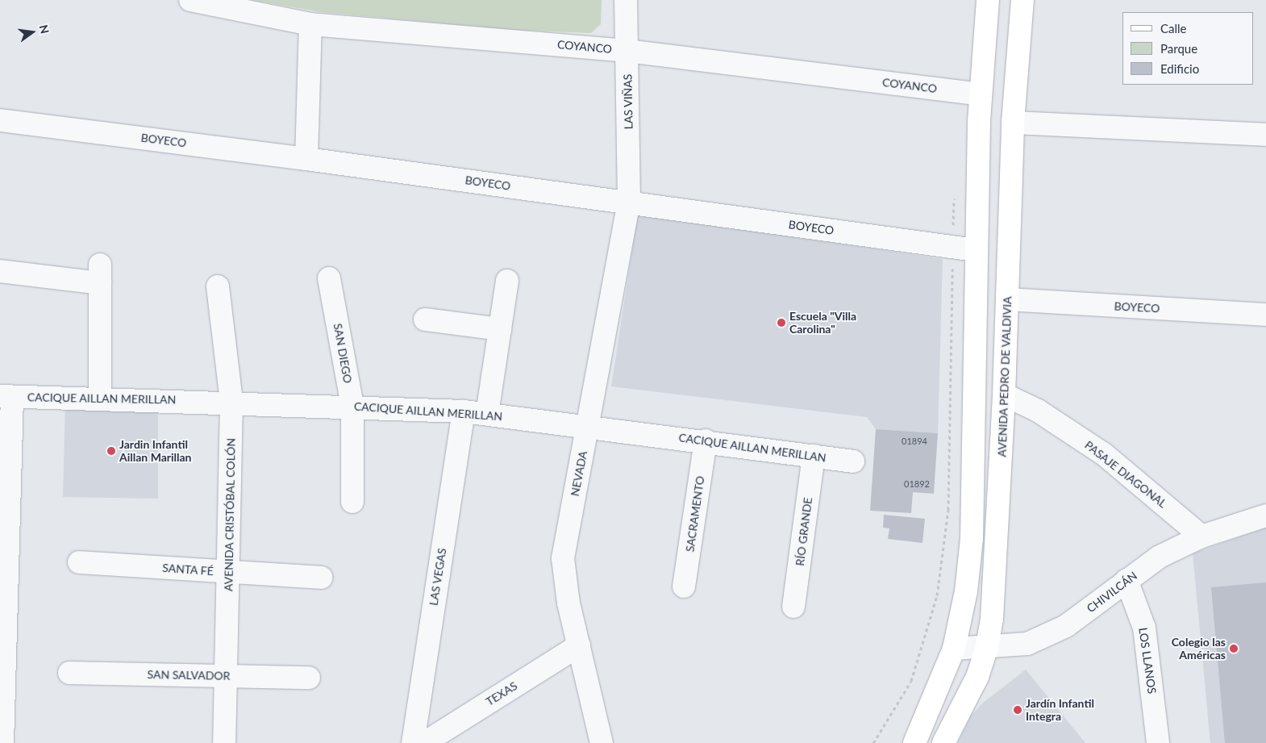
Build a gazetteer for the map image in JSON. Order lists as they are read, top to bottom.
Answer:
{
  "streets": {
    "main road": ["AVENIDA PEDRO DE VALDIVIA"],
    "street": [
      "COYANCO",
      "LAS VIÑAS",
      "BOYECO",
      "SAN DIEGO",
      "CACIQUE AILLAN MERILLAN",
      "NEVADA",
      "PASAJE DIAGONAL",
      "SACRAMENTO",
      "AVENIDA CRISTÓBAL COLÓN",
      "RÍO GRANDE",
      "SANTA FÉ",
      "LAS VEGAS",
      "CHIVILCÁN",
      "LOS LLANOS",
      "SAN SALVADOR",
      "TEXAS"
    ]
  },
  "crossings": [
    ["COYANCO", "LAS VIÑAS"],
    ["LAS VIÑAS", "BOYECO"],
    ["LAS VIÑAS", "NEVADA"],
    ["BOYECO", "AVENIDA PEDRO DE VALDIVIA"],
    ["BOYECO", "NEVADA"],
    ["SAN DIEGO", "CACIQUE AILLAN MERILLAN"],
    ["AVENIDA PEDRO DE VALDIVIA", "PASAJE DIAGONAL"],
    ["AVENIDA PEDRO DE VALDIVIA", "CHIVILCÁN"],
    ["CACIQUE AILLAN MERILLAN", "NEVADA"],
    ["CACIQUE AILLAN MERILLAN", "SACRAMENTO"],
    ["CACIQUE AILLAN MERILLAN", "AVENIDA CRISTÓBAL COLÓN"],
    ["CACIQUE AILLAN MERILLAN", "RÍO GRANDE"],
    ["CACIQUE AILLAN MERILLAN", "LAS VEGAS"],
    ["NEVADA", "TEXAS"],
    ["PASAJE DIAGONAL", "CHIVILCÁN"],
    ["AVENIDA CRISTÓBAL COLÓN", "SANTA FÉ"],
    ["AVENIDA CRISTÓBAL COLÓN", "SAN SALVADOR"],
    ["CHIVILCÁN", "LOS LLANOS"]
  ],
  "places": [
    "Escuela \"Villa Carolina\"",
    "Jardin Infantil Aillan Marillan",
    "Colegio las Américas",
    "Jardín Infantil Integra"
  ],
  "house_numbers": ["01894", "01892"],
  "legend": ["Calle", "Parque", "Edificio"],
  "north": "right"
}
